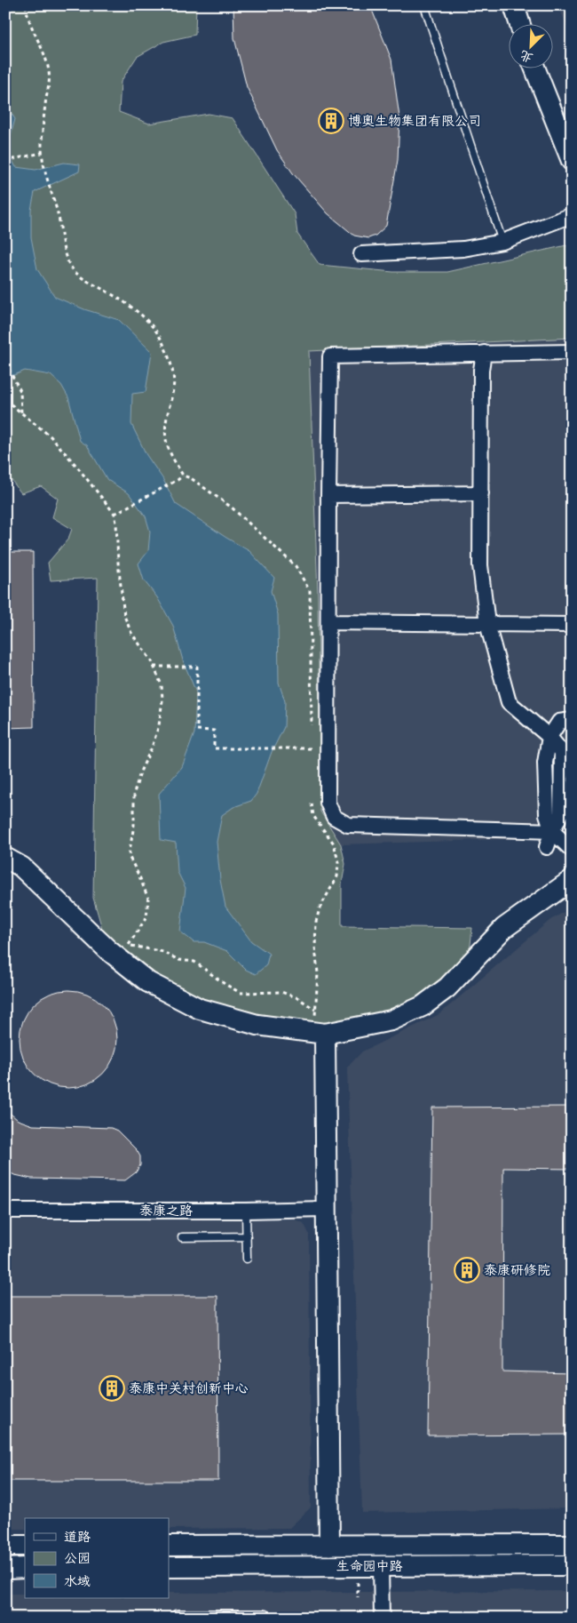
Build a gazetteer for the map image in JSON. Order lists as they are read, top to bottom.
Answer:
{
  "streets": {
    "street": ["泰康之路", "生命园中路"]
  },
  "places": {
    "building": ["博奥生物集团有限公司", "泰康研修院", "泰康中关村创新中心"]
  },
  "legend": ["道路", "公园", "水域"],
  "north": "bottom left"
}
